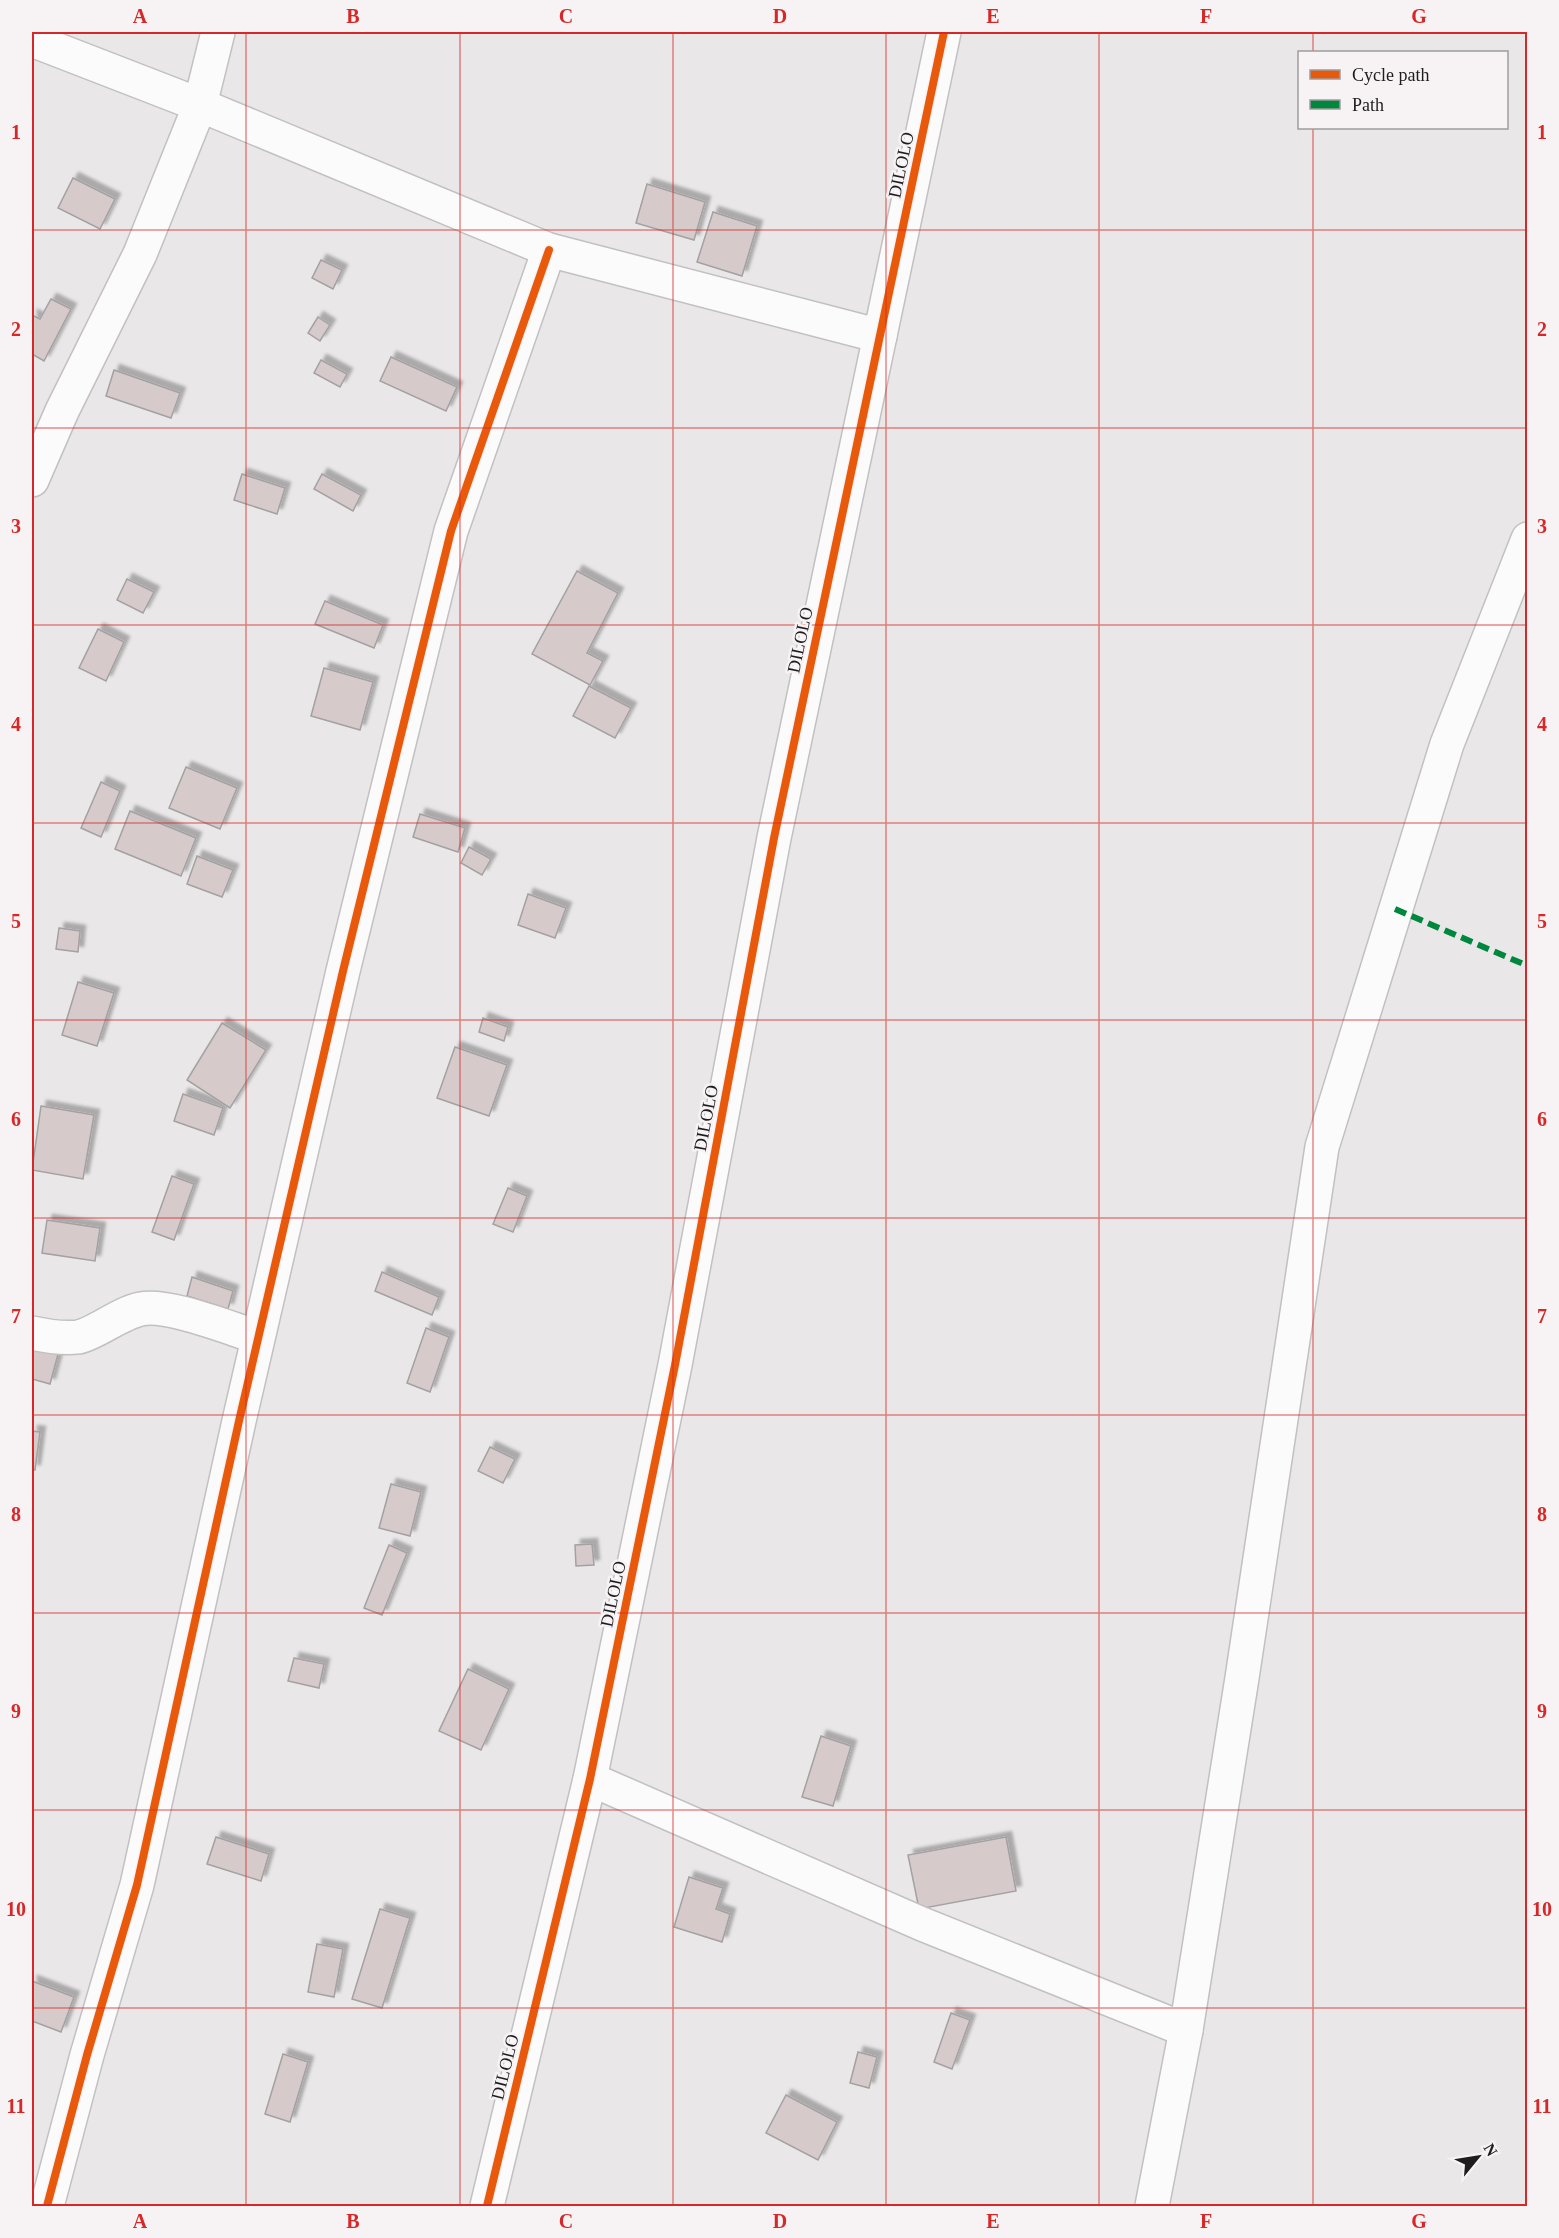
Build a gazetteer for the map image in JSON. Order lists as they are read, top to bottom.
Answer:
{
  "streets": {
    "street": ["DILOLO"]
  },
  "legend": ["Cycle path", "Path"],
  "north": "top right",
  "grid": {
    "columns": [
      "A",
      "B",
      "C",
      "D",
      "E",
      "F",
      "G"
    ],
    "rows": [
      "1",
      "2",
      "3",
      "4",
      "5",
      "6",
      "7",
      "8",
      "9",
      "10",
      "11"
    ]
  }
}
